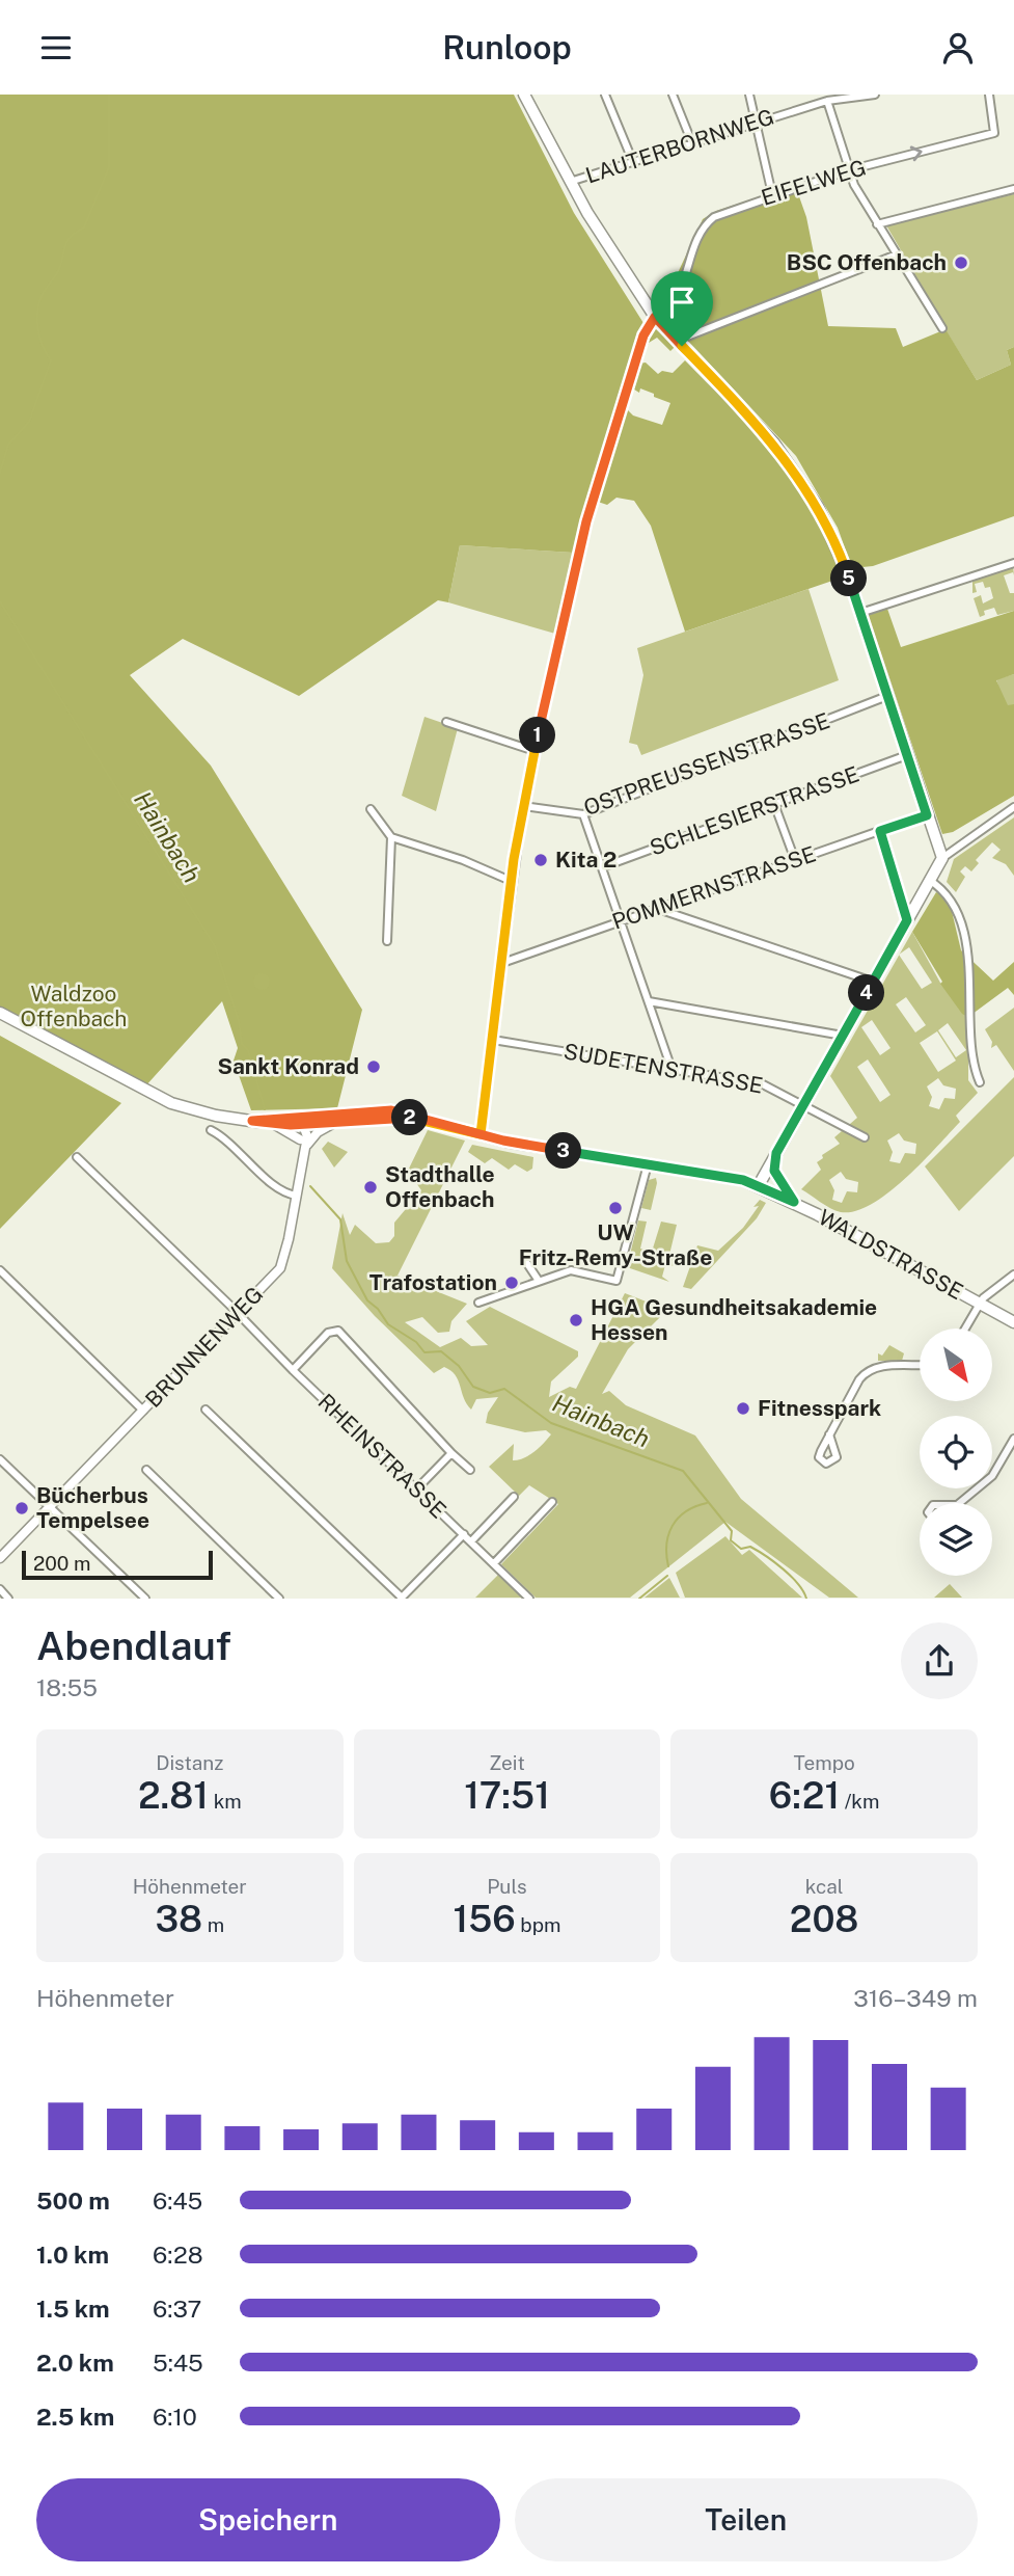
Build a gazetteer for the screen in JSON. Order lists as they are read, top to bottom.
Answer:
{
  "streets": {
    "main road": ["WALDSTRASSE"],
    "street": [
      "LAUTERBORNWEG",
      "EIFELWEG",
      "OSTPREUSSENSTRASSE",
      "SCHLESIERSTRASSE",
      "POMMERNSTRASSE",
      "SUDETENSTRASSE",
      "BRUNNENWEG",
      "RHEINSTRASSE"
    ]
  },
  "crossings": [
    ["EIFELWEG", "OSTPREUSSENSTRASSE"],
    ["EIFELWEG", "POMMERNSTRASSE"],
    ["EIFELWEG", "SUDETENSTRASSE"],
    ["EIFELWEG", "WALDSTRASSE"],
    ["WALDSTRASSE", "BRUNNENWEG"],
    ["BRUNNENWEG", "RHEINSTRASSE"]
  ],
  "water": ["Hainbach"],
  "parks": ["Waldzoo Offenbach"],
  "places": [
    "BSC Offenbach",
    "Kita 2",
    "Sankt Konrad",
    "Stadthalle Offenbach",
    "UW Fritz-Remy-Straße",
    "Trafostation",
    "HGA Gesundheitsakademie Hessen",
    "Fitnesspark",
    "Bücherbus Tempelsee"
  ],
  "scale_bar": "200 m",
  "north": "bottom right",
  "page": {
    "header": "Runloop",
    "pins": [
      "5",
      "1",
      "4",
      "2",
      "3"
    ],
    "scale": "200 m",
    "heading": ["Abendlauf", "18:55"],
    "stats": [
      ["Distanz", "2.81 km"],
      ["Zeit", "17:51"],
      ["Tempo", "6:21 /km"],
      ["Höhenmeter", "38 m"],
      ["Puls", "156 bpm"],
      ["kcal", "208"]
    ],
    "chart": ["Höhenmeter", "316–349 m"],
    "list": [
      {
        "name": "500 m",
        "note": "6:45"
      },
      {
        "name": "1.0 km",
        "note": "6:28"
      },
      {
        "name": "1.5 km",
        "note": "6:37"
      },
      {
        "name": "2.0 km",
        "note": "5:45"
      },
      {
        "name": "2.5 km",
        "note": "6:10"
      }
    ],
    "buttons": ["Speichern", "Teilen"]
  }
}
